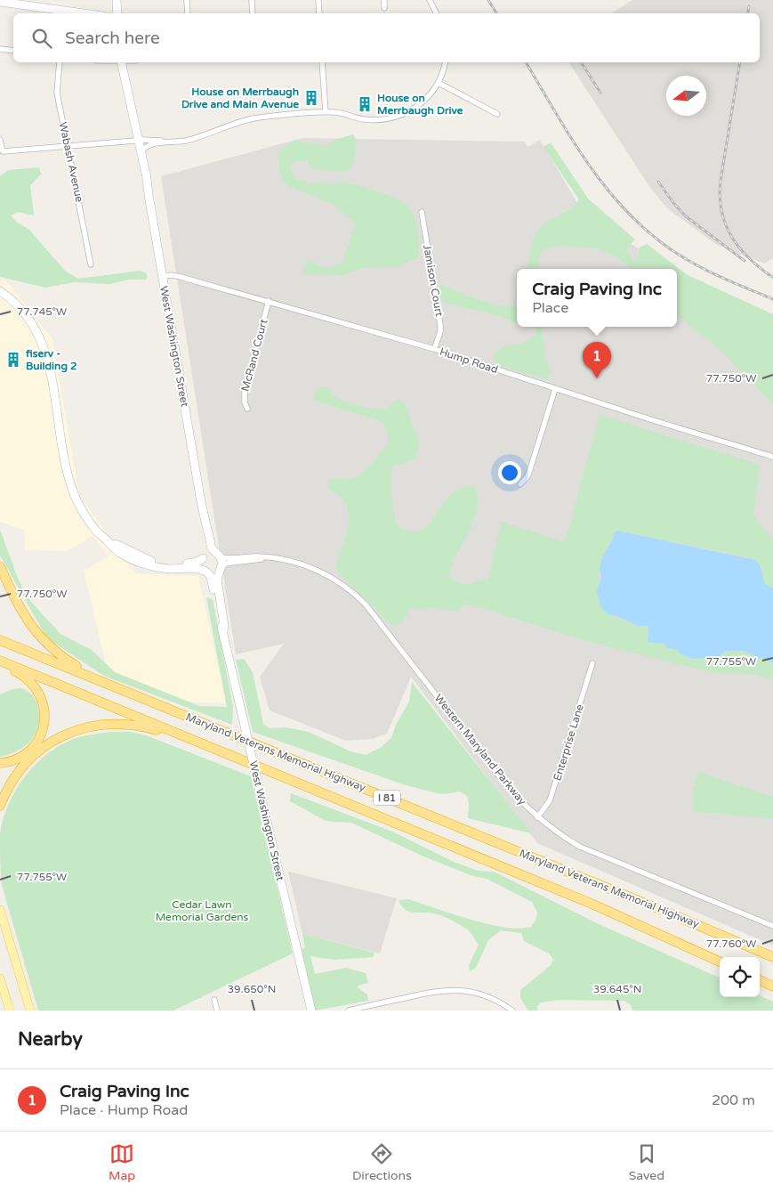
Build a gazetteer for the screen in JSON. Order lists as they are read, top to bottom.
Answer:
{
  "streets": {
    "highway": ["Maryland Veterans Memorial Highway", "I 81"],
    "main road": ["West Washington Street"],
    "street": [
      "Wabash Avenue",
      "Jamison Court",
      "McRand Court",
      "Hump Road",
      "Enterprise Lane",
      "Western Maryland Parkway"
    ]
  },
  "crossings": [
    ["Jamison Court", "Hump Road"],
    ["West Washington Street", "Hump Road"],
    ["West Washington Street", "Western Maryland Parkway"],
    ["McRand Court", "Hump Road"],
    ["Enterprise Lane", "Western Maryland Parkway"]
  ],
  "parks": ["Cedar Lawn Memorial Gardens"],
  "places": {
    "building": ["House on Merrbaugh Drive and Main Avenue", "House on Merrbaugh Drive", "fiserv - Building 2"]
  },
  "north": "left",
  "page": {
    "search": "Search here",
    "popup": ["Craig Paving Inc", "Place"],
    "pins": "1",
    "heading": "Nearby",
    "list": [
      {
        "mark": "1",
        "name": "Craig Paving Inc",
        "note": "Place · Hump Road",
        "value": "200 m"
      }
    ],
    "nav": ["Map", "Directions", "Saved"]
  },
  "coordinates": [
    "77.745°W",
    "77.750°W",
    "77.755°W",
    "77.760°W",
    "39.650°N",
    "39.645°N"
  ]
}
